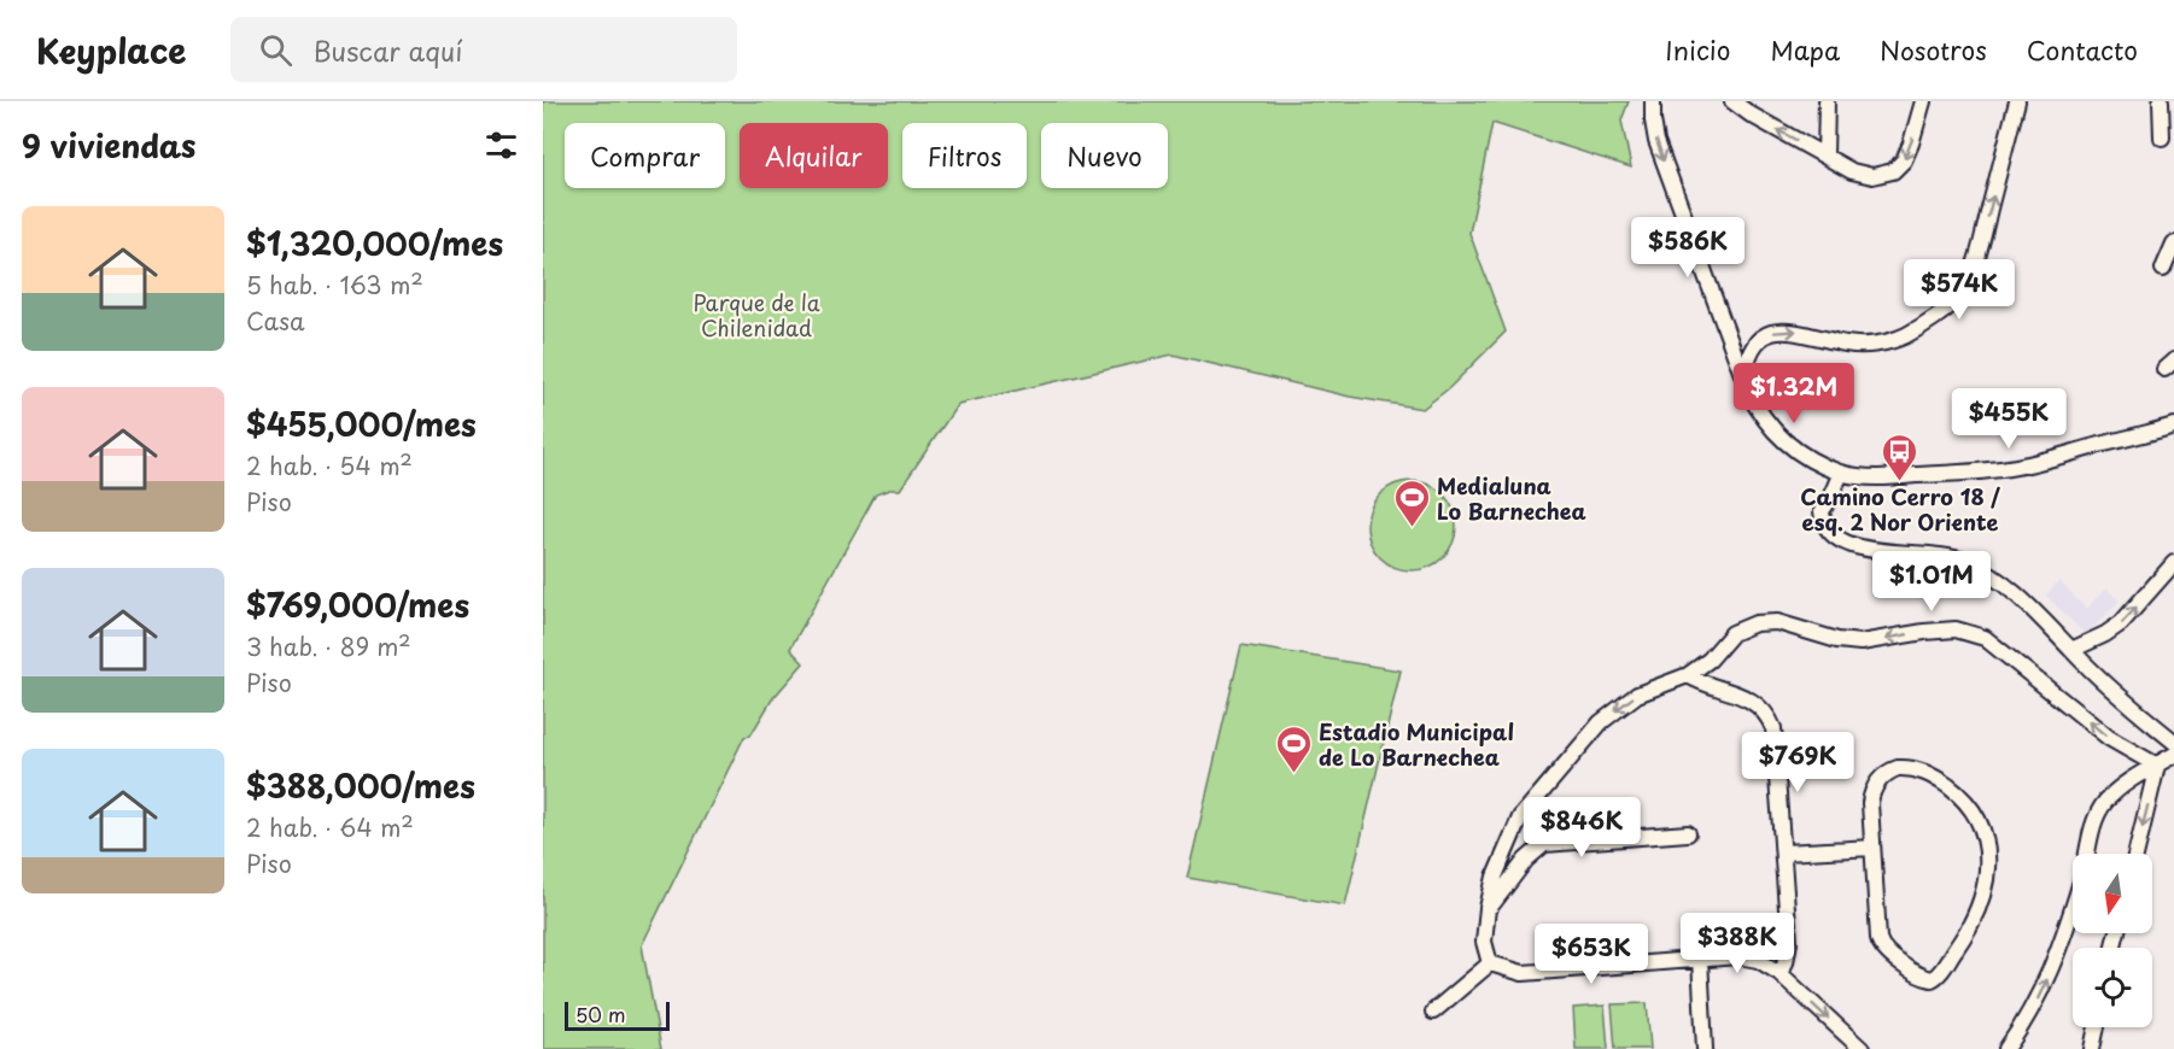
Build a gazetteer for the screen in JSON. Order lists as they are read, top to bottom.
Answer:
{
  "parks": ["Parque de la Chilenidad"],
  "places": {
    "bus stop": ["Camino Cerro 18 / esq. 2 Nor Oriente"],
    "sports": ["Medialuna Lo Barnechea", "Estadio Municipal de Lo Barnechea"]
  },
  "scale_bar": "50 m",
  "north": "bottom",
  "page": {
    "header": "Keyplace",
    "search": "Buscar aquí",
    "nav": [
      "Inicio",
      "Mapa",
      "Nosotros",
      "Contacto"
    ],
    "heading": "9 viviendas",
    "chip": [
      "Comprar",
      "Alquilar",
      "Filtros",
      "Nuevo"
    ],
    "list": [
      {
        "name": "$1,320,000/mes",
        "note": "5 hab. · 163 m² · Casa"
      },
      {
        "name": "$455,000/mes",
        "note": "2 hab. · 54 m² · Piso"
      },
      {
        "name": "$769,000/mes",
        "note": "3 hab. · 89 m² · Piso"
      },
      {
        "name": "$388,000/mes",
        "note": "2 hab. · 64 m² · Piso"
      }
    ],
    "price": [
      "$586K",
      "$574K",
      "$1.32M",
      "$455K",
      "$1.01M",
      "$769K",
      "$846K",
      "$388K",
      "$653K"
    ],
    "scale": "50 m"
  }
}
